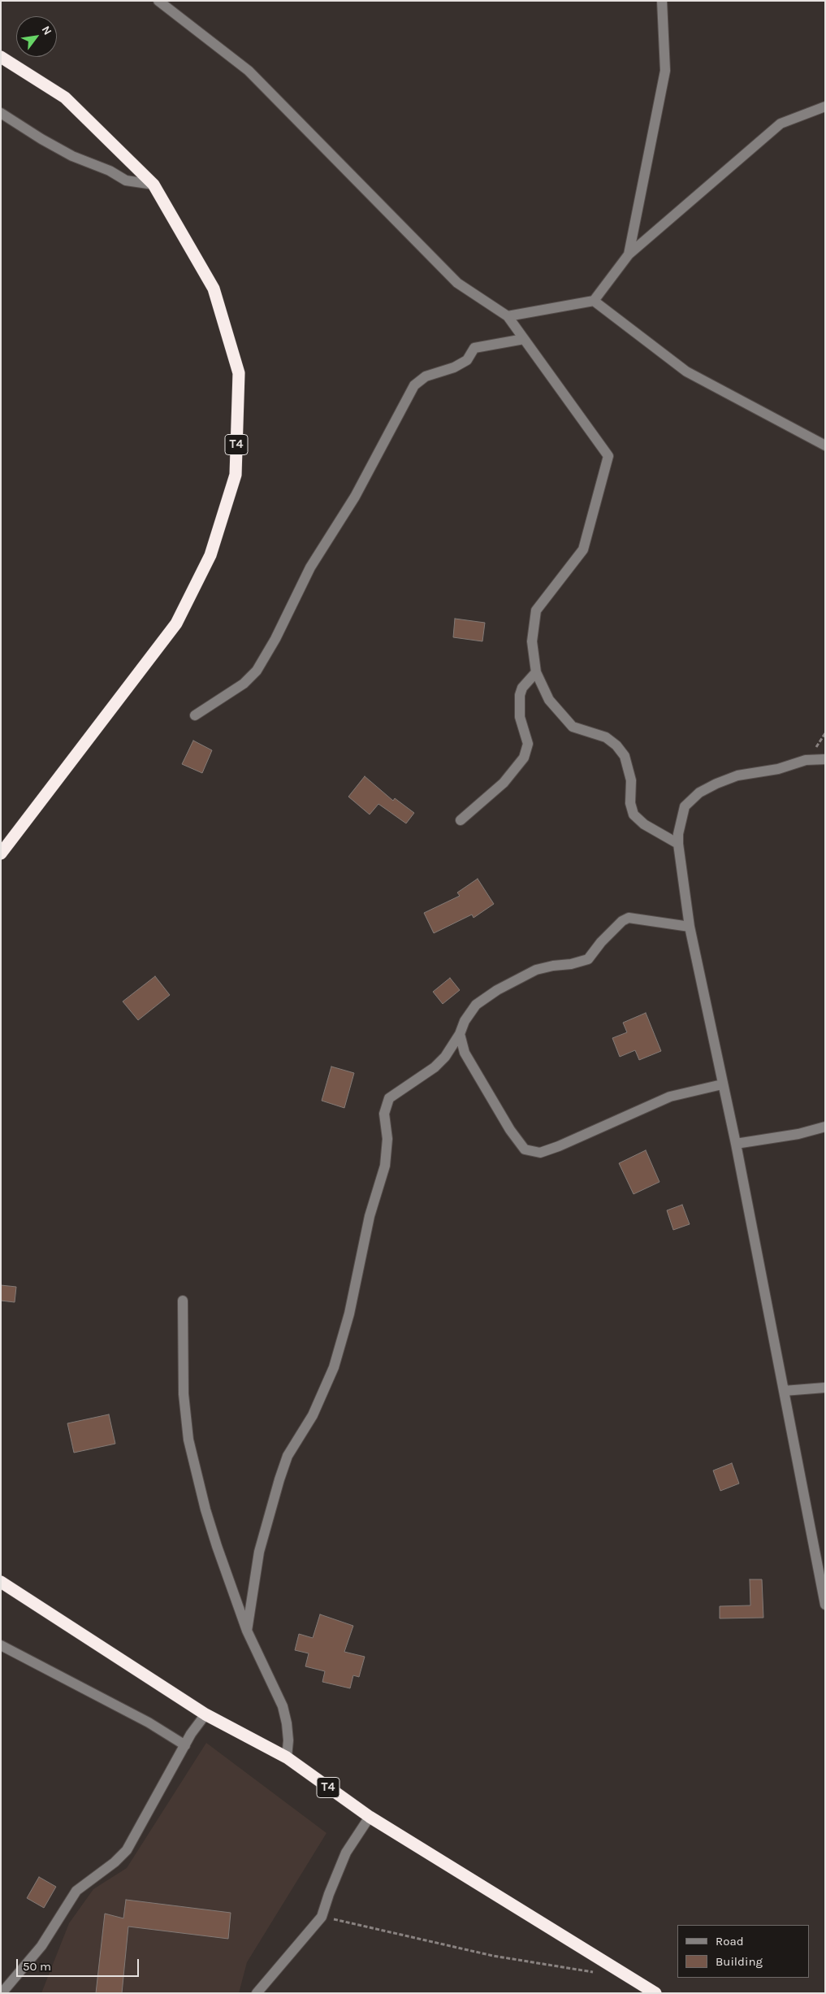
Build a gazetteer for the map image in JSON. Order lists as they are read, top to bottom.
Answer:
{
  "streets": {
    "highway": ["T4"]
  },
  "legend": ["Road", "Building"],
  "scale_bar": "50 m",
  "north": "top right"
}
